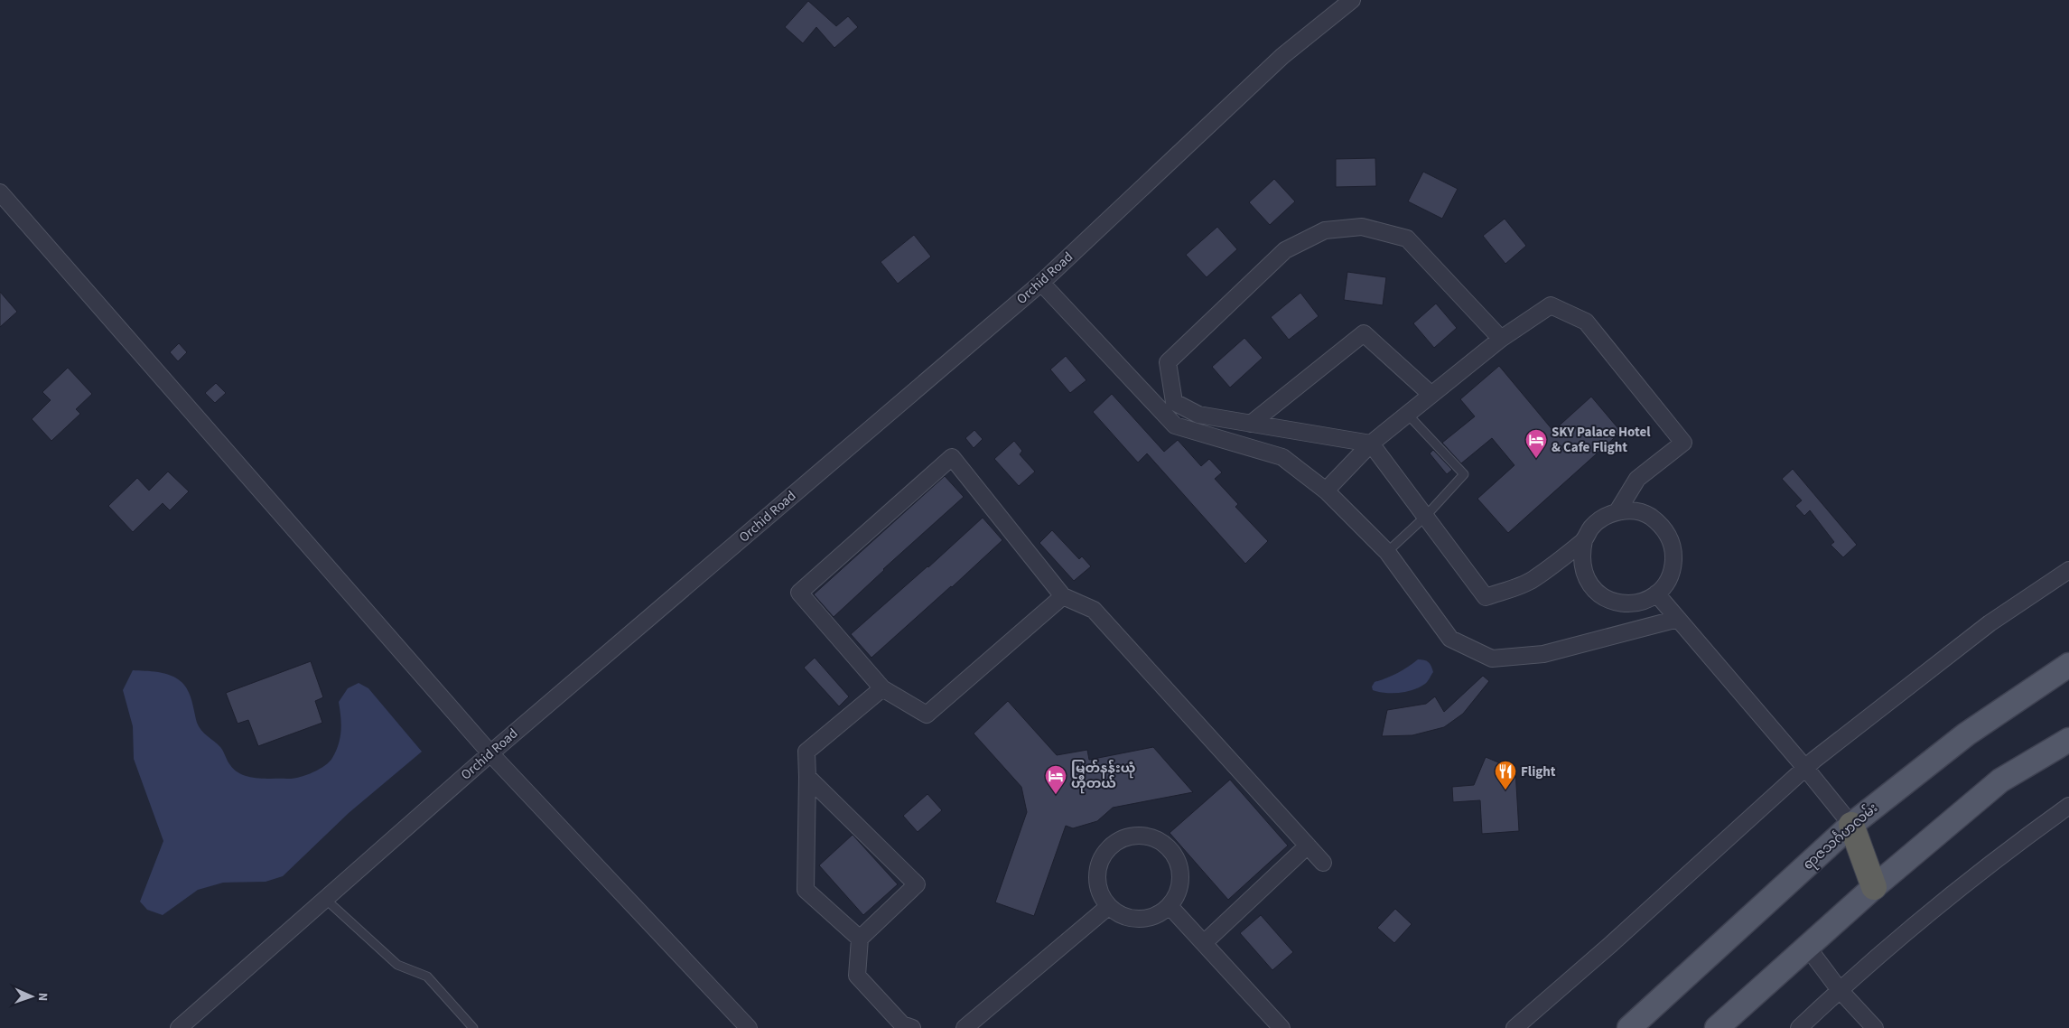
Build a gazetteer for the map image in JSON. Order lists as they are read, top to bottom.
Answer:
{
  "streets": {
    "main road": ["ရာဇသင်္ဂဟလမ်း"],
    "street": ["Orchid Road"]
  },
  "places": {
    "hotel": ["SKY Palace Hotel & Cafe Flight", "မြတ်နန်းယုံ ဟိုတယ်"],
    "restaurant": ["Flight"]
  },
  "north": "right"
}
